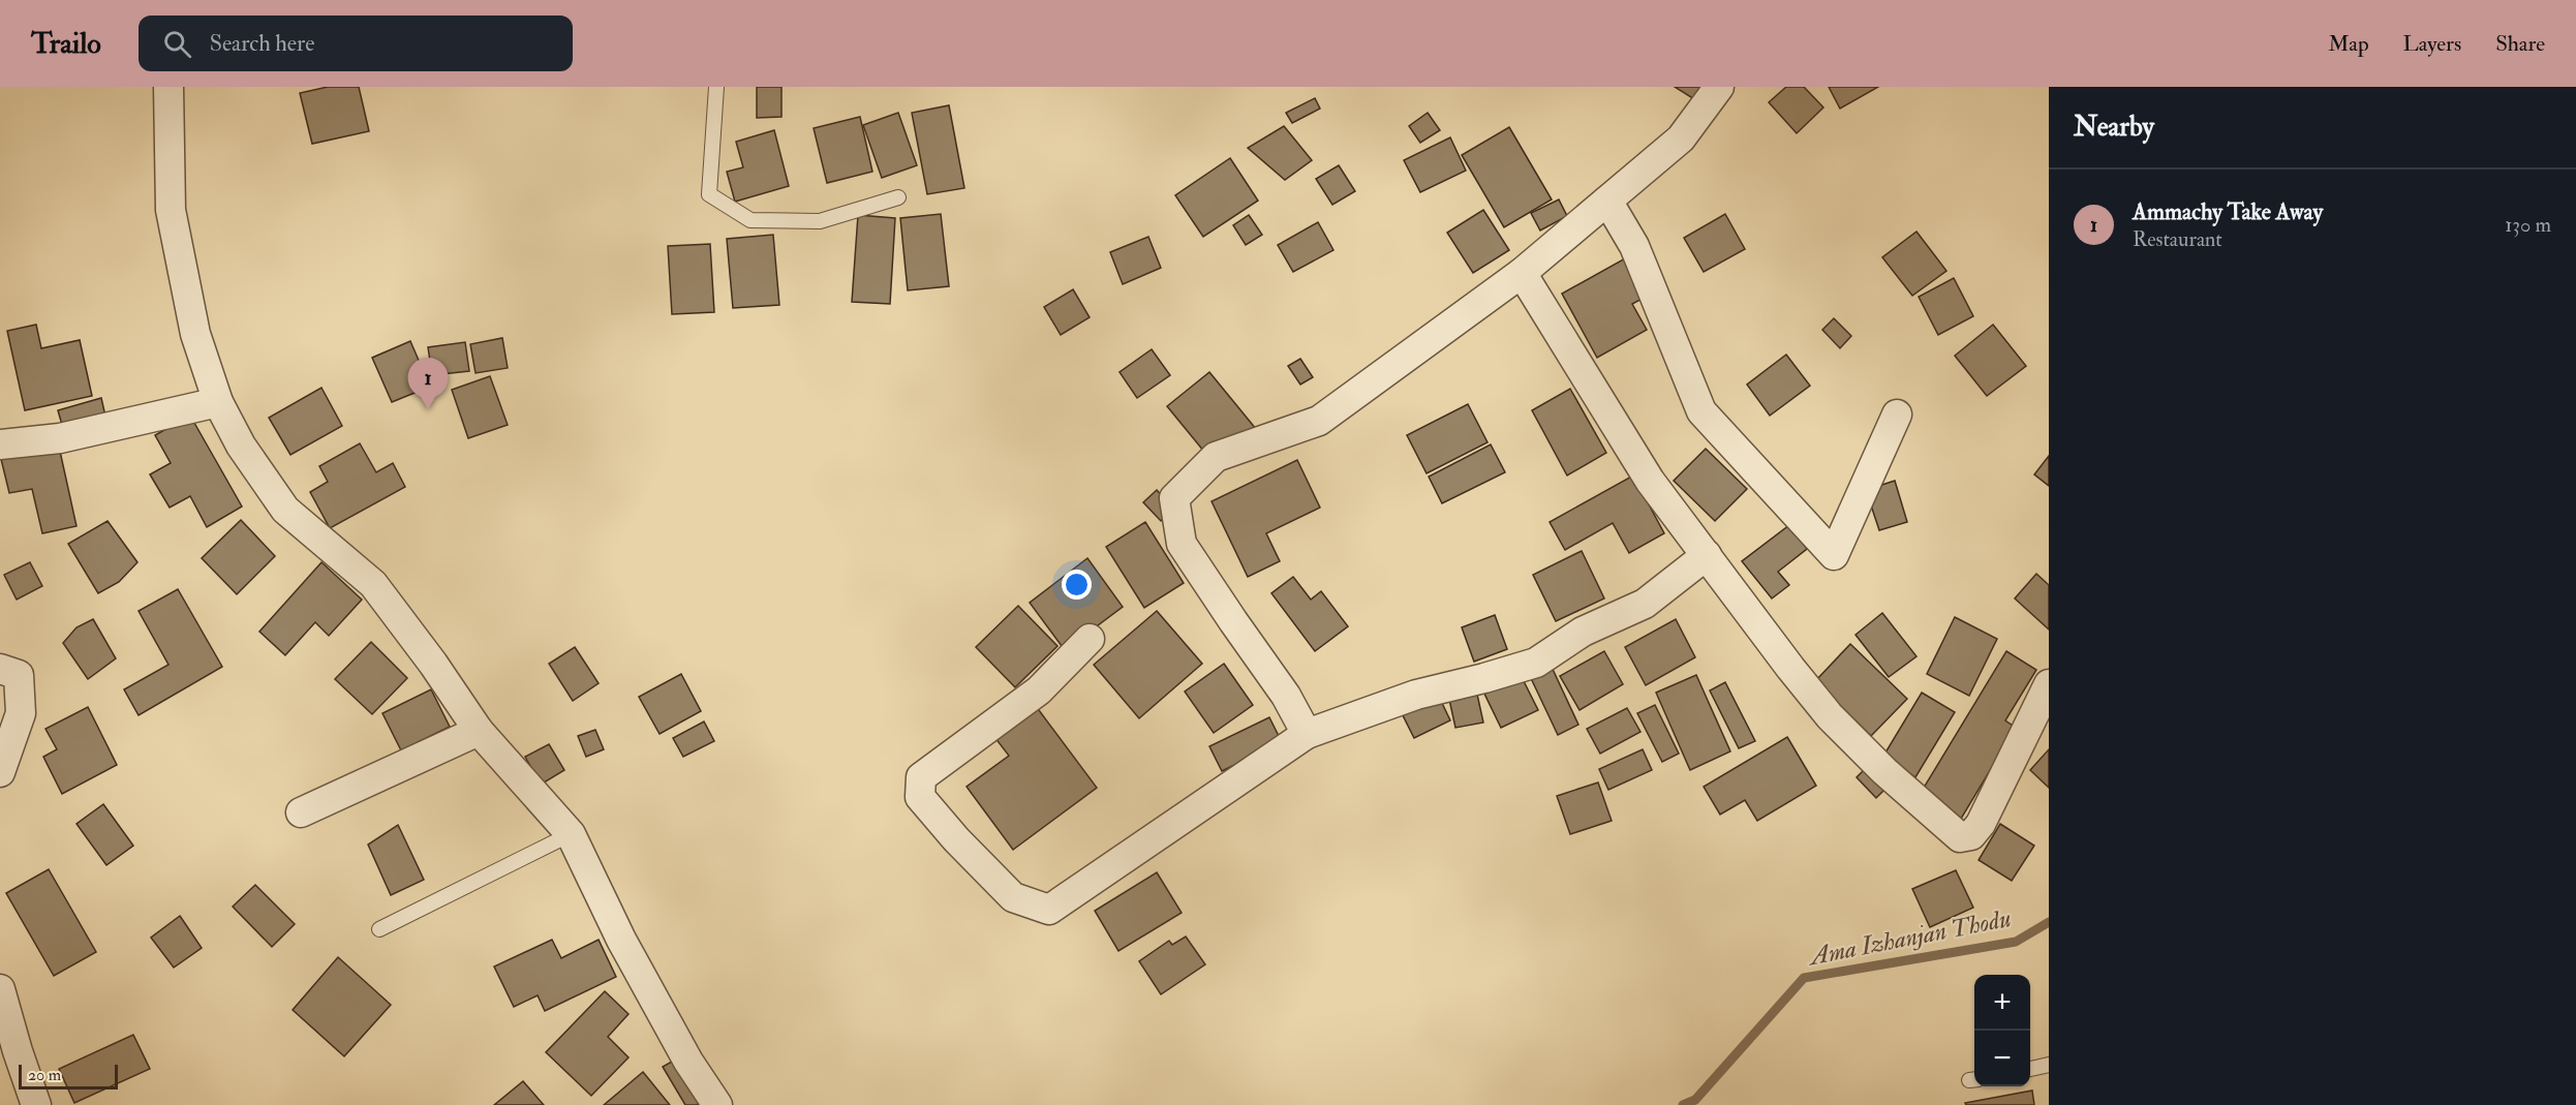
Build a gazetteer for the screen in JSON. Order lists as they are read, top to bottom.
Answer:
{
  "water": ["Ama Izhanjan Thodu"],
  "scale_bar": "20 m",
  "page": {
    "header": "Trailo",
    "search": "Search here",
    "nav": ["Map", "Layers", "Share"],
    "heading": "Nearby",
    "list": [
      {
        "mark": "1",
        "name": "Ammachy Take Away",
        "note": "Restaurant",
        "value": "130 m"
      }
    ],
    "pins": "1",
    "map_buttons": ["+", "−"],
    "scale": "20 m"
  }
}
